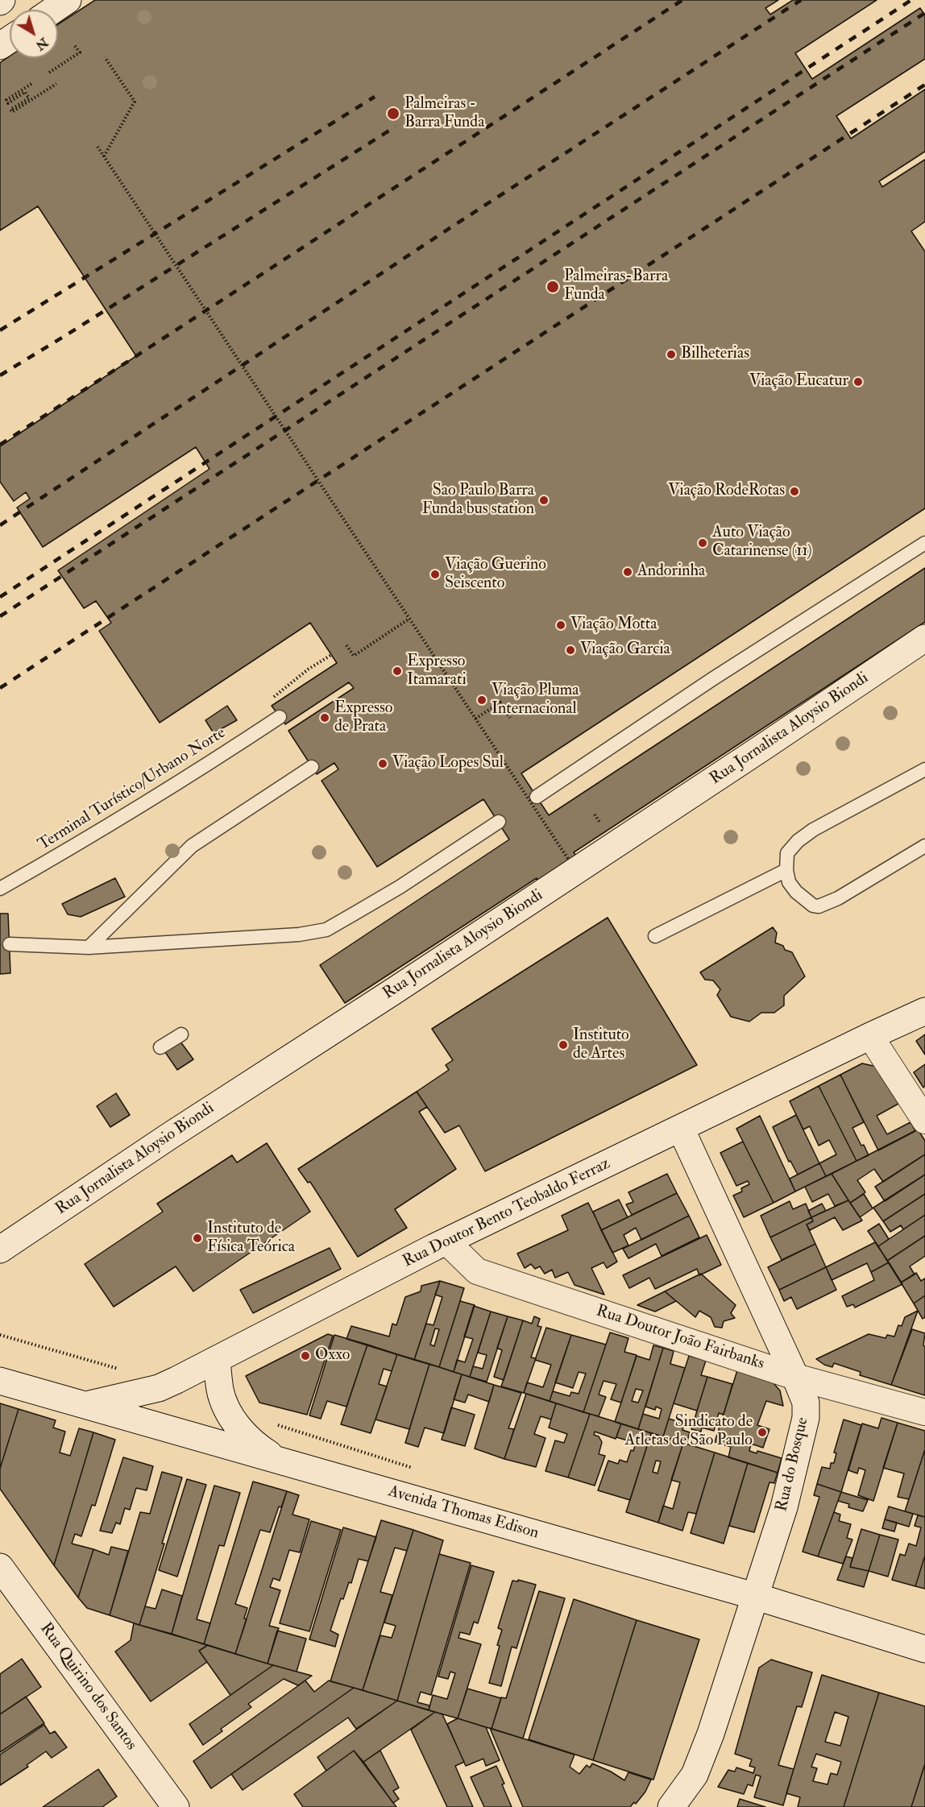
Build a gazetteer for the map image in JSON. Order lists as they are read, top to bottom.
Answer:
{
  "streets": {
    "street": [
      "Rua Jornalista Aloysio Biondi",
      "Rua Doutor Bento Teobaldo Ferraz",
      "Rua Doutor João Fairbanks",
      "Rua do Bosque",
      "Avenida Thomas Edison",
      "Rua Quirino dos Santos"
    ],
    "lane": ["Terminal Turístico/Urbano Norte"]
  },
  "crossings": [
    ["Rua Doutor Bento Teobaldo Ferraz", "Rua Doutor João Fairbanks"],
    ["Rua Doutor Bento Teobaldo Ferraz", "Rua do Bosque"],
    ["Rua Doutor Bento Teobaldo Ferraz", "Avenida Thomas Edison"],
    ["Rua Doutor João Fairbanks", "Rua do Bosque"],
    ["Rua do Bosque", "Avenida Thomas Edison"]
  ],
  "places": [
    "Palmeiras - Barra Funda",
    "Palmeiras-Barra Funda",
    "Bilheterias",
    "Viação Eucatur",
    "Viação RodeRotas",
    "Sao Paulo Barra Funda bus station",
    "Auto Viação Catarinense (11)",
    "Andorinha",
    "Viação Guerino Seiscento",
    "Viação Motta",
    "Viação Garcia",
    "Expresso Itamarati",
    "Viação Pluma Internacional",
    "Expresso de Prata",
    "Viação Lopes Sul",
    "Instituto de Artes",
    "Instituto de Física Teórica",
    "Oxxo",
    "Sindicato de Atletas de São Paulo"
  ],
  "north": "bottom right"
}
